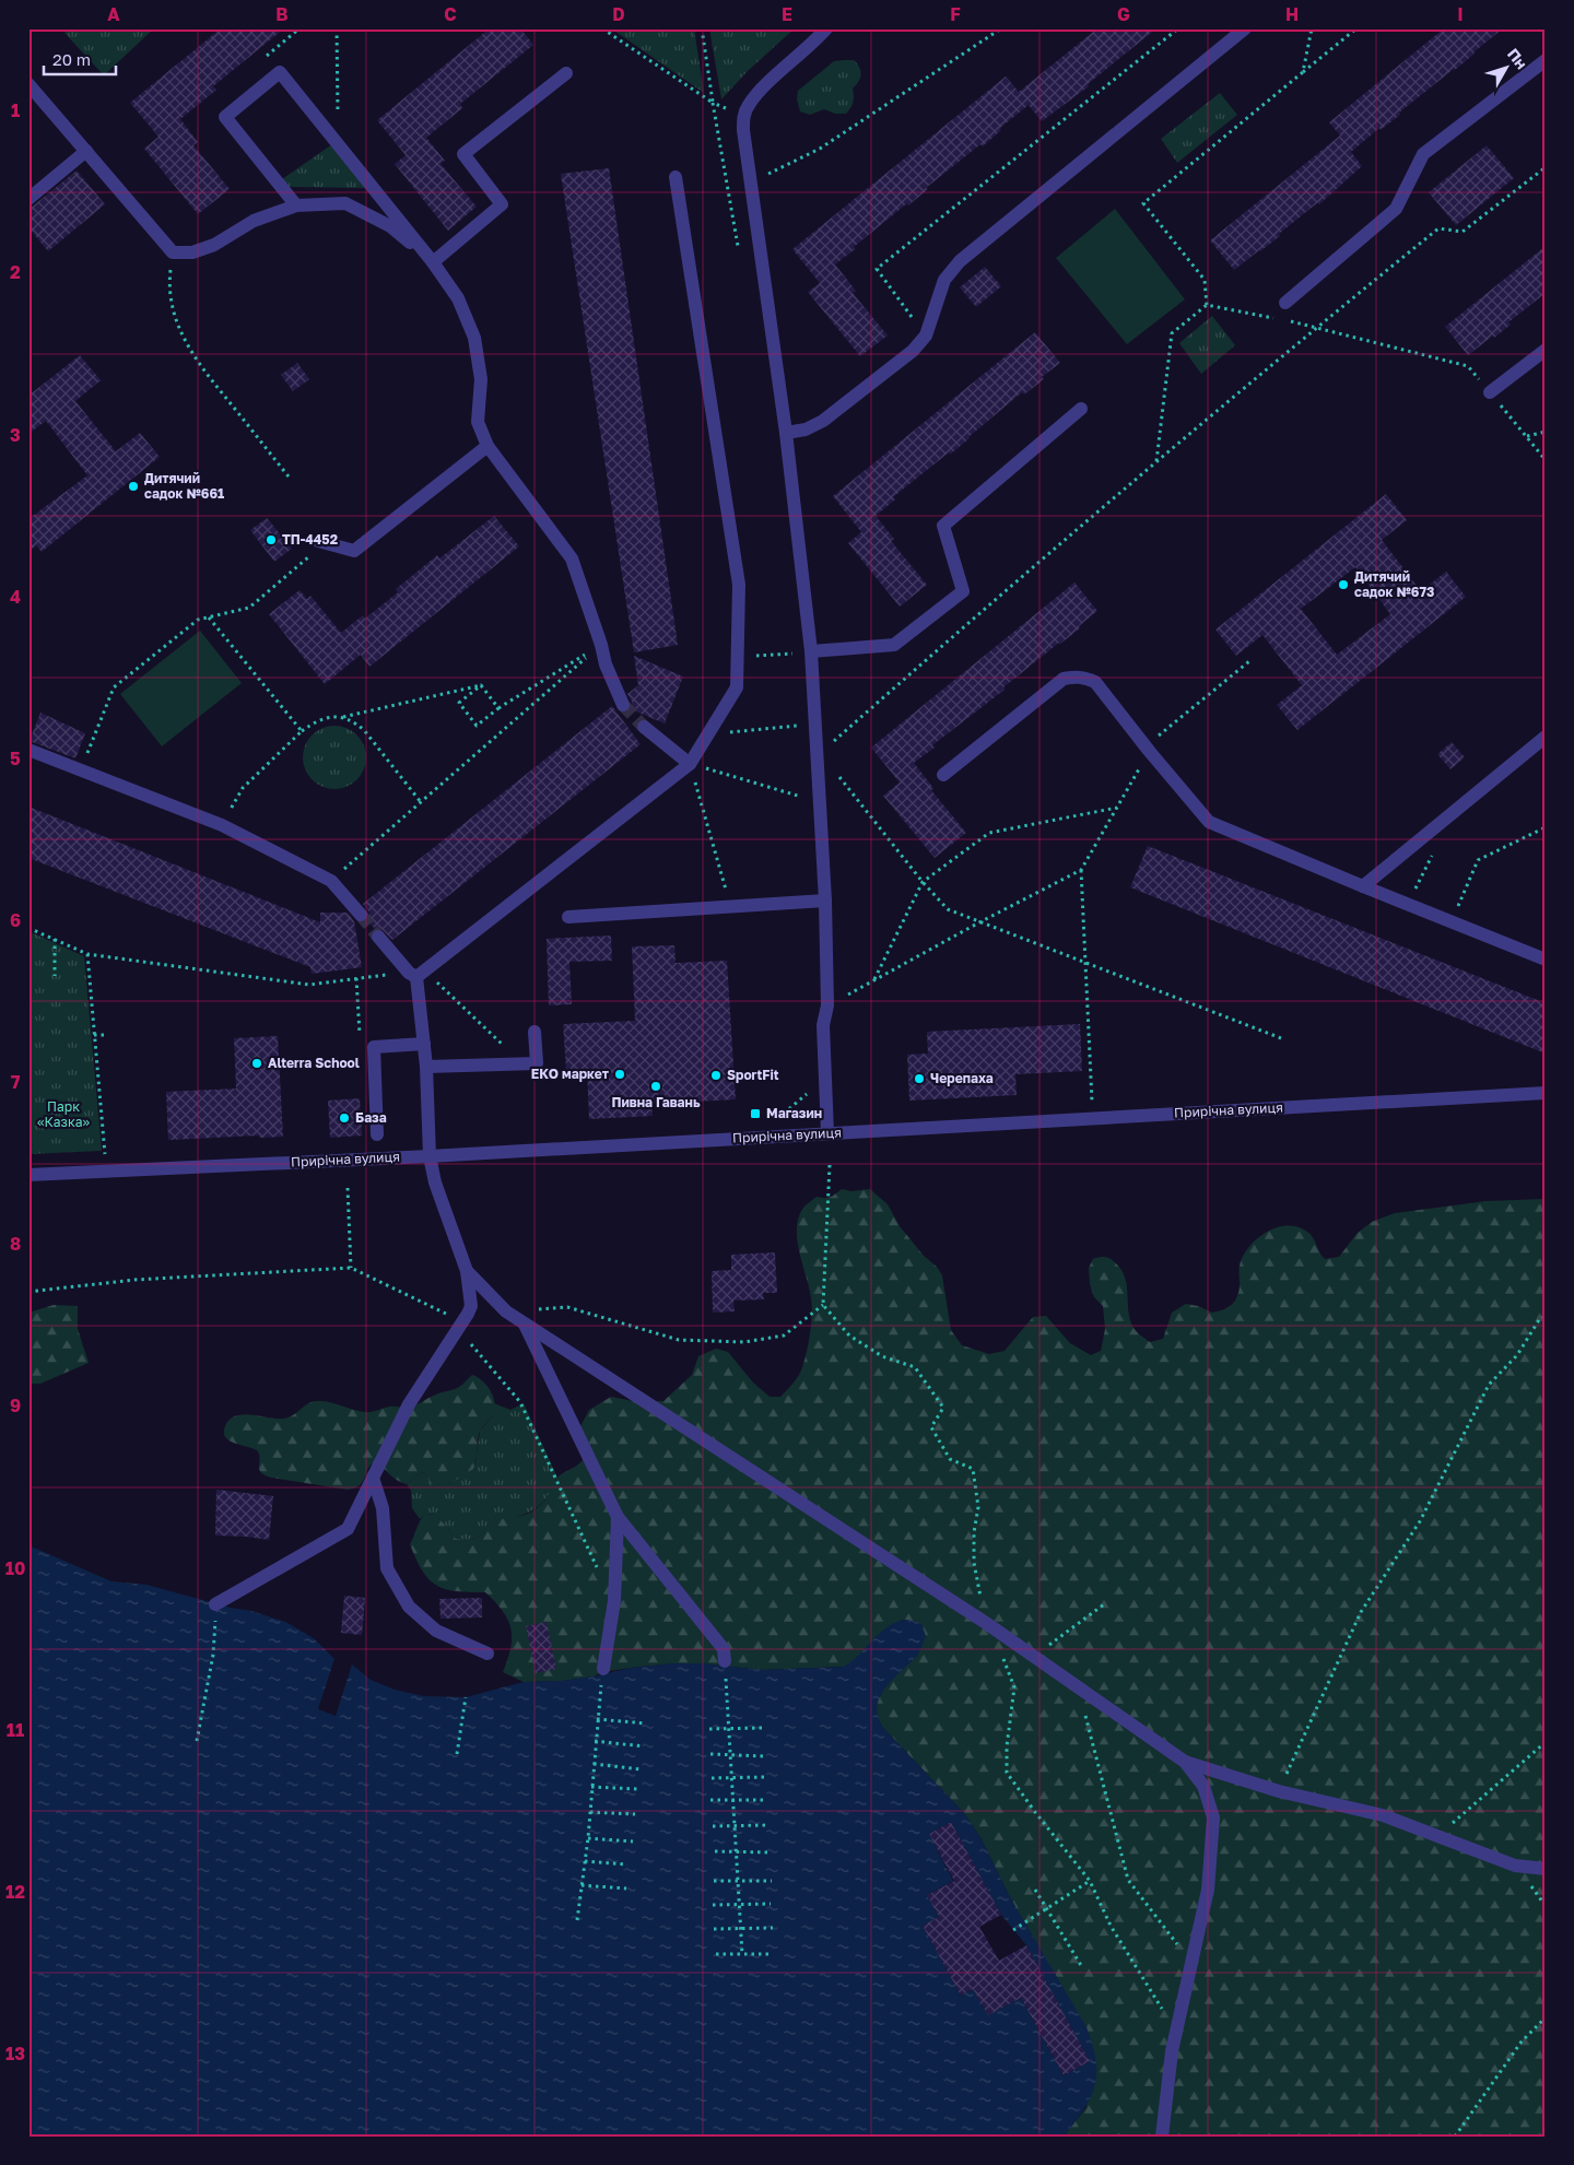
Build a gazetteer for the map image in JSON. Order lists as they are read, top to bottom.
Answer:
{
  "streets": {
    "street": ["Прирічна вулиця"]
  },
  "parks": ["Парк «Казка»"],
  "places": {
    "other": [
      "Дитячий садок №661",
      "ТП-4452",
      "Дитячий садок №673",
      "Alterra School",
      "ЕКО маркет",
      "SportFit",
      "Черепаха",
      "Пивна Гавань",
      "База"
    ],
    "transit": ["Магазин"]
  },
  "scale_bar": "20 m",
  "north": "top right",
  "grid": {
    "columns": [
      "A",
      "B",
      "C",
      "D",
      "E",
      "F",
      "G",
      "H",
      "I"
    ],
    "rows": [
      "1",
      "2",
      "3",
      "4",
      "5",
      "6",
      "7",
      "8",
      "9",
      "10",
      "11",
      "12",
      "13"
    ]
  }
}
